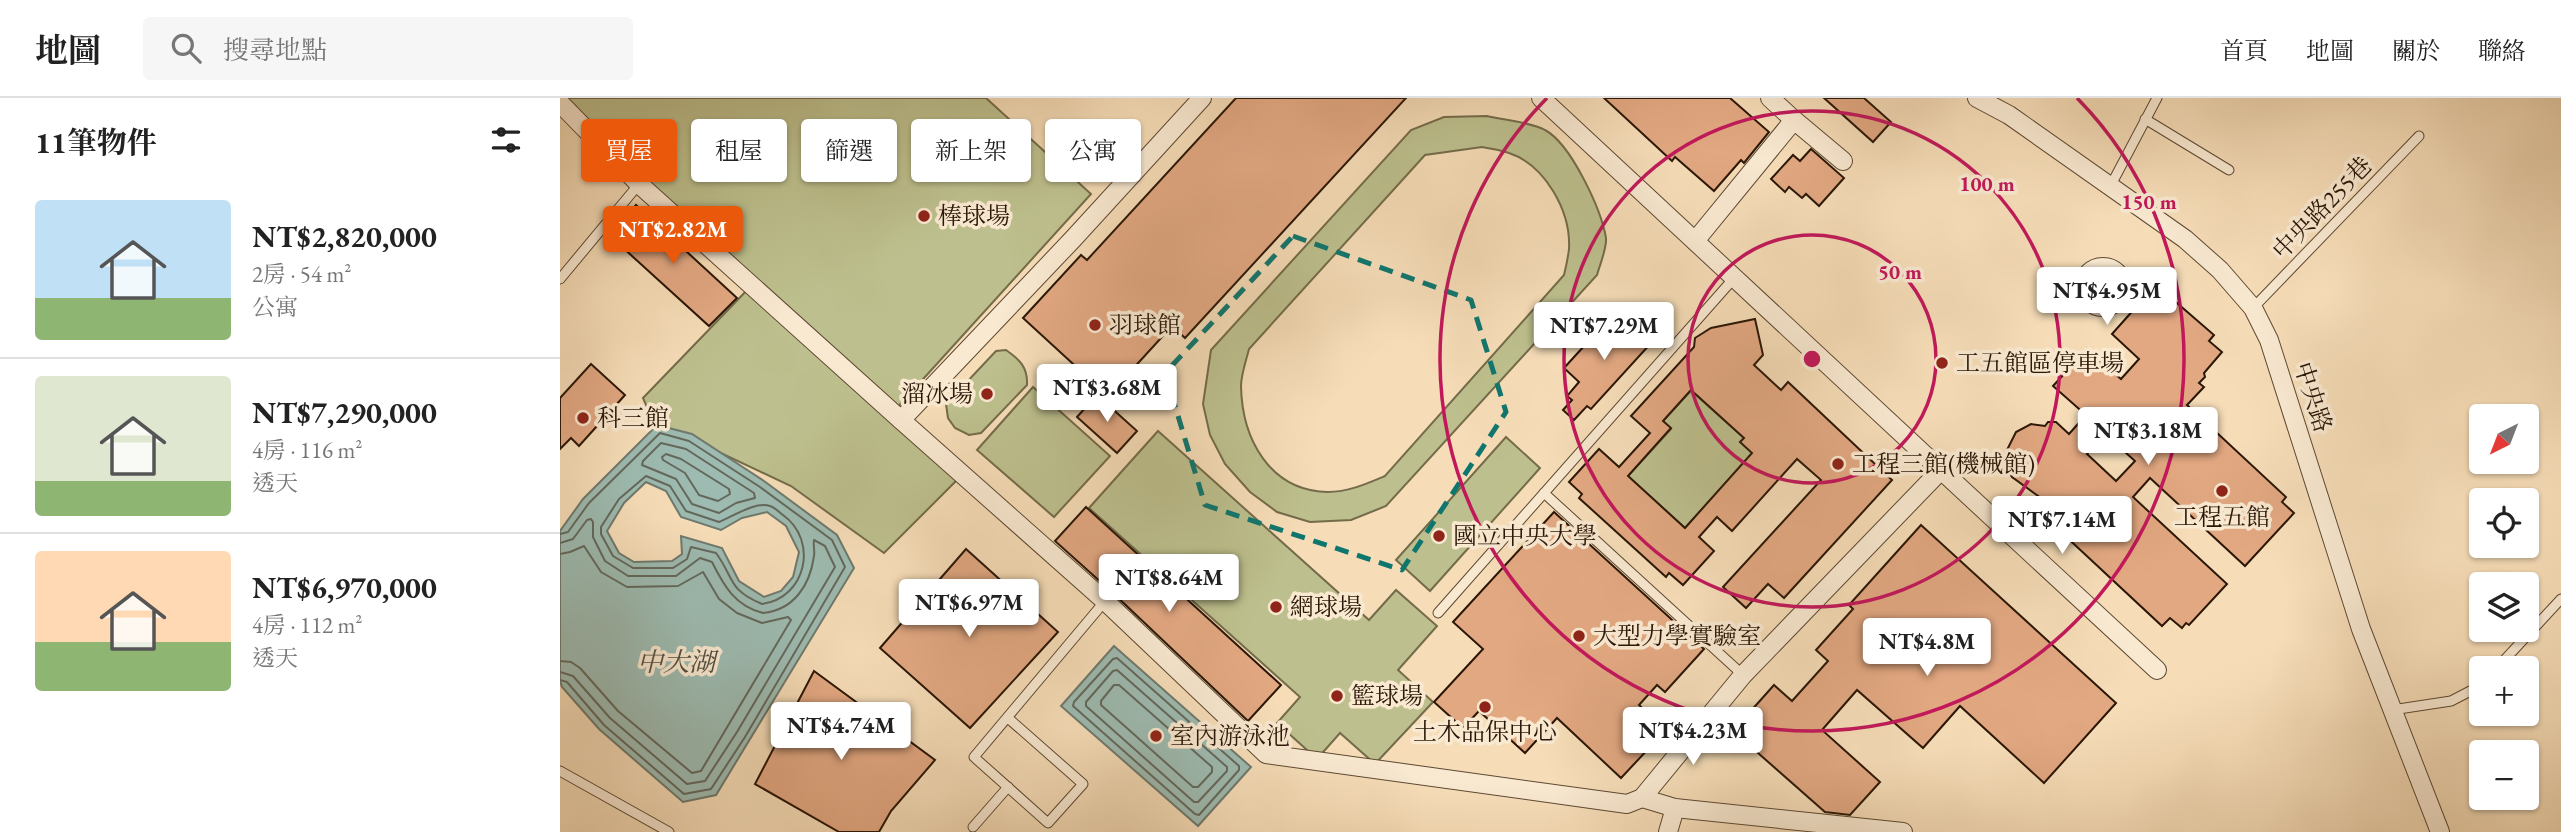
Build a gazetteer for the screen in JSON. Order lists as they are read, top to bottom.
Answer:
{
  "streets": {
    "street": ["中央路"],
    "lane": ["中央路255巷"]
  },
  "crossings": [
    ["中央路255巷", "中央路"]
  ],
  "water": ["中大湖"],
  "places": [
    "棒球場",
    "羽球館",
    "工五館區停車場",
    "溜冰場",
    "科三館",
    "工程三館(機械館)",
    "工程五館",
    "國立中央大學",
    "網球場",
    "大型力學實驗室",
    "籃球場",
    "土木品保中心",
    "室內游泳池"
  ],
  "north": "bottom left",
  "page": {
    "header": "地圖",
    "search": "搜尋地點",
    "nav": [
      "首頁",
      "地圖",
      "關於",
      "聯絡"
    ],
    "heading": "11筆物件",
    "chip": [
      "買屋",
      "租屋",
      "篩選",
      "新上架",
      "公寓"
    ],
    "list": [
      {
        "name": "NT$2,820,000",
        "note": "2房 · 54 m² · 公寓"
      },
      {
        "name": "NT$7,290,000",
        "note": "4房 · 116 m² · 透天"
      },
      {
        "name": "NT$6,970,000",
        "note": "4房 · 112 m² · 透天"
      }
    ],
    "price": [
      "NT$2.82M",
      "NT$4.95M",
      "NT$7.29M",
      "NT$3.68M",
      "NT$3.18M",
      "NT$7.14M",
      "NT$8.64M",
      "NT$6.97M",
      "NT$4.8M",
      "NT$4.74M",
      "NT$4.23M"
    ],
    "map_buttons": ["+", "−"]
  },
  "rings": ["100 m", "150 m", "50 m"]
}
